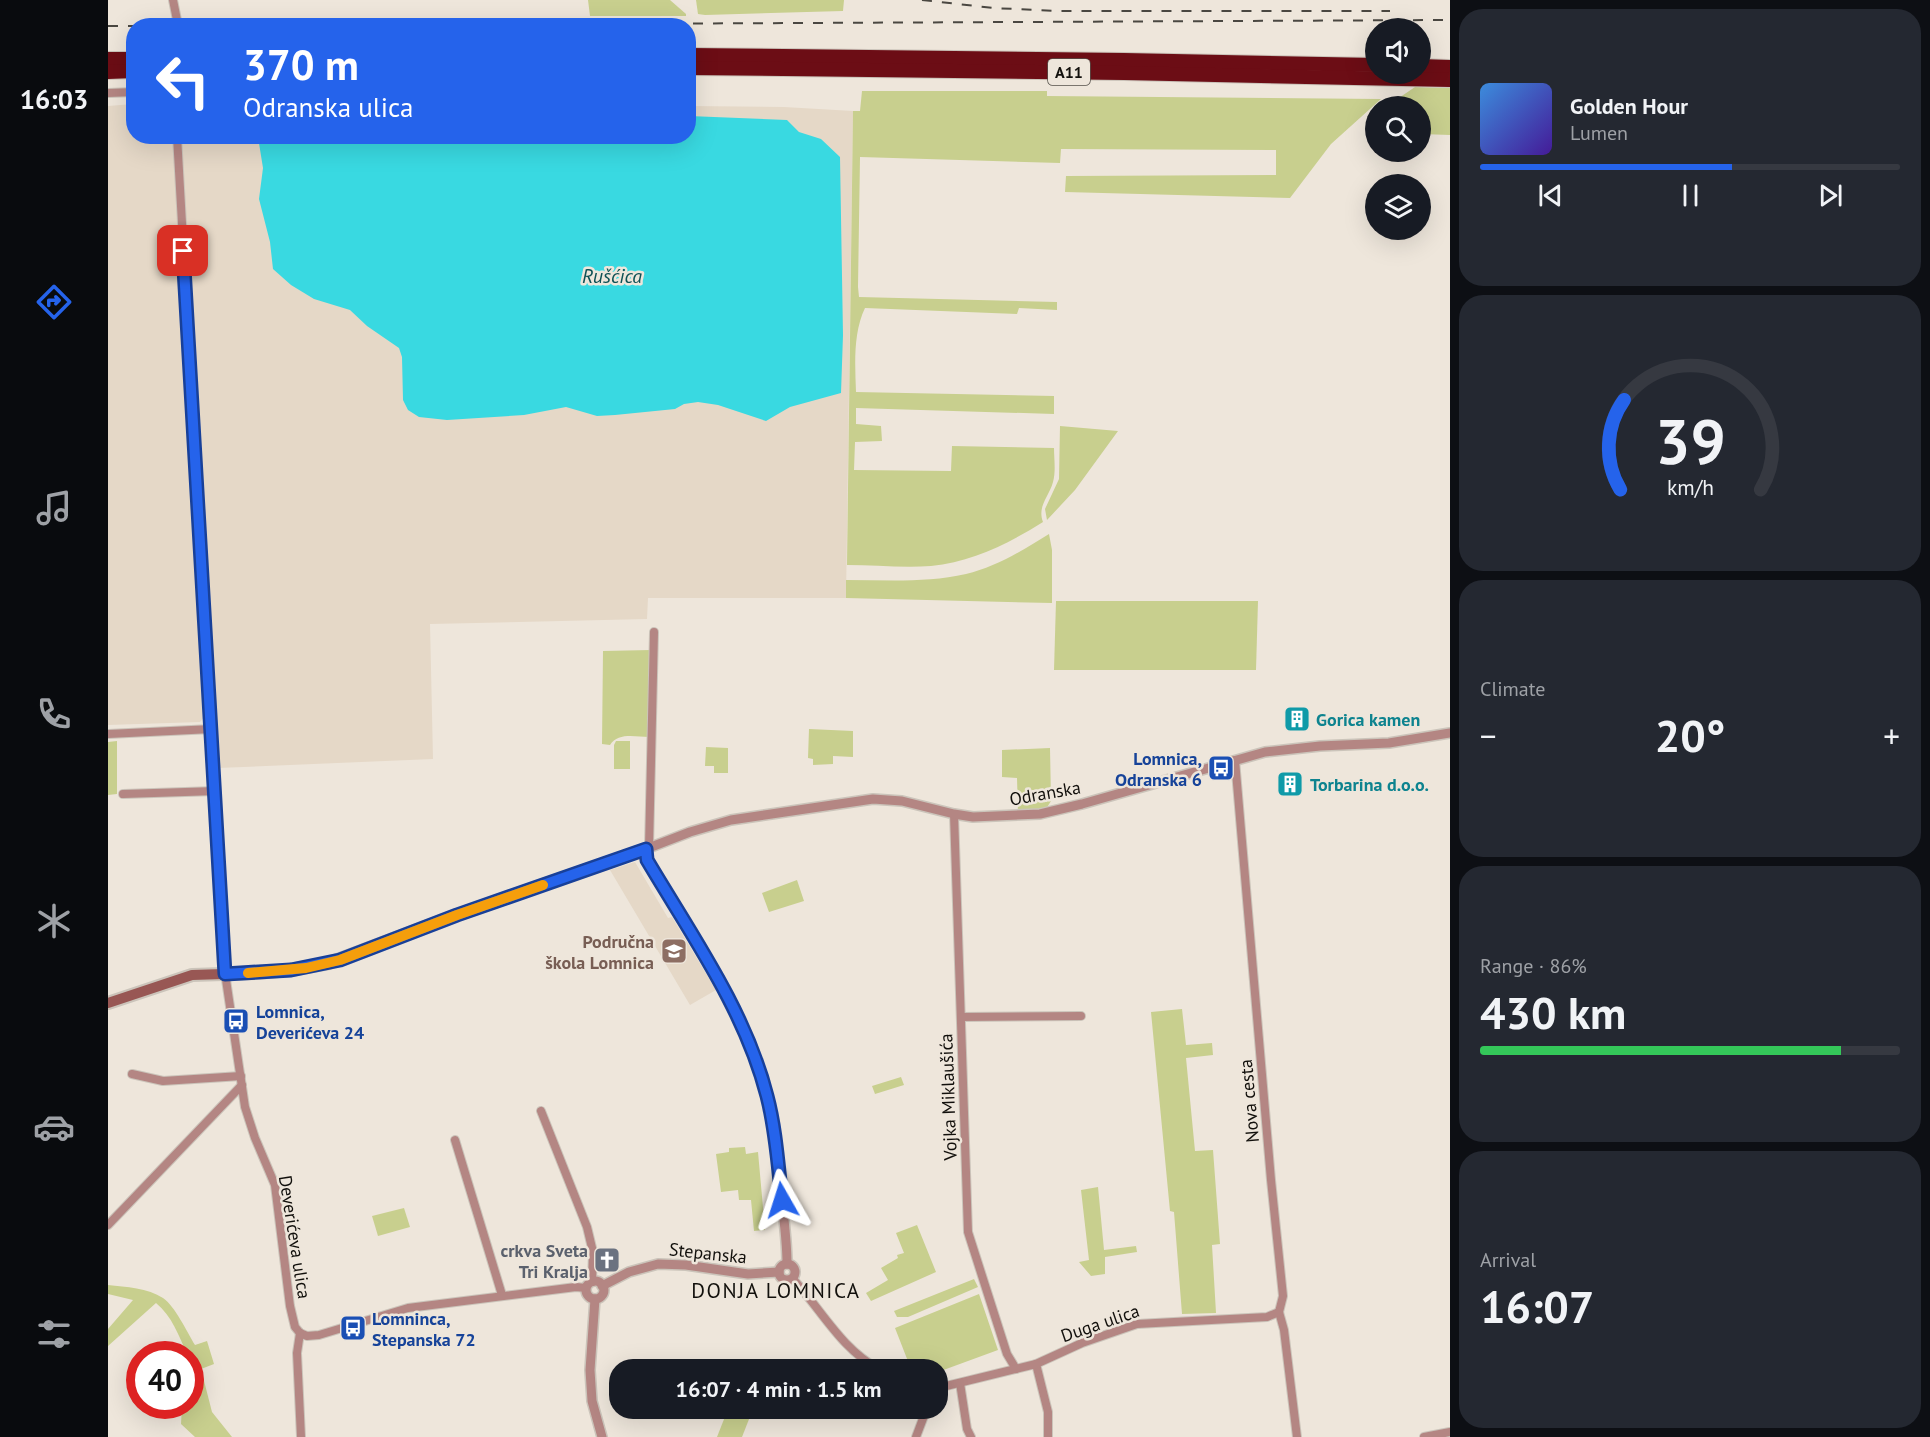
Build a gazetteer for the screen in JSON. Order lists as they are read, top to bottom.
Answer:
{
  "streets": {
    "highway": ["A11"],
    "street": [
      "Odranska",
      "Vojka Miklaušića",
      "Nova cesta",
      "Deverićeva ulica",
      "Stepanska",
      "Duga ulica"
    ]
  },
  "crossings": [
    ["Odranska", "Vojka Miklaušića"],
    ["Odranska", "Nova cesta"],
    ["Vojka Miklaušića", "Duga ulica"],
    ["Nova cesta", "Duga ulica"]
  ],
  "districts": ["DONJA LOMNICA"],
  "water": ["Rušćica"],
  "places": {
    "building": ["Gorica kamen", "Torbarina d.o.o."],
    "bus stop": ["Lomnica, Odranska 6", "Lomnica, Deverićeva 24", "Lomninca, Stepanska 72"],
    "school or university": ["Područna škola Lomnica"],
    "church": ["crkva Sveta Tri Kralja"]
  },
  "page": {
    "tabs": "16:03",
    "turn": ["370 m", "Odranska ulica"],
    "song": ["Golden Hour", "Lumen"],
    "tile": [
      "Climate",
      ["Range · 86%", "430 km"],
      ["Arrival", "16:07"]
    ],
    "heat": ["−", "20°", "+"],
    "limit": "40",
    "trip": "16:07 · 4 min · 1.5 km",
    "gauge": ["39", "km/h"]
  }
}
